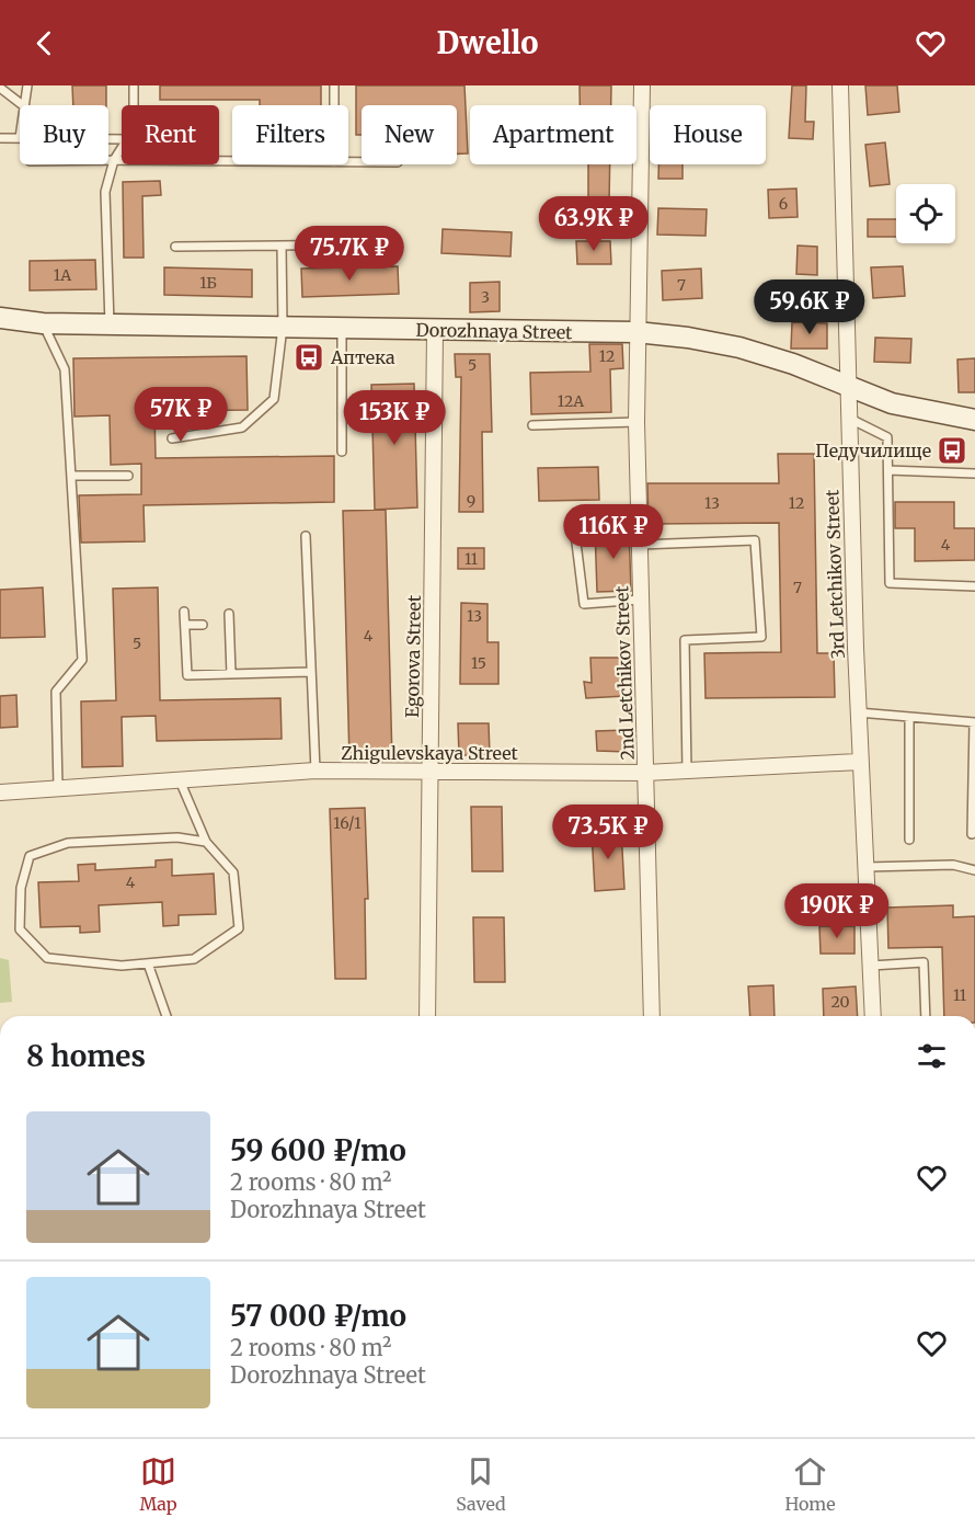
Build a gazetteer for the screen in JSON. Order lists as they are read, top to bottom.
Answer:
{
  "streets": {
    "main road": ["Dorozhnaya Street"],
    "street": [
      "3rd Letchikov Street",
      "Egorova Street",
      "2nd Letchikov Street",
      "Zhigulevskaya Street"
    ]
  },
  "crossings": [
    ["Dorozhnaya Street", "3rd Letchikov Street"],
    ["Dorozhnaya Street", "Egorova Street"],
    ["Dorozhnaya Street", "2nd Letchikov Street"],
    ["3rd Letchikov Street", "Zhigulevskaya Street"],
    ["Egorova Street", "Zhigulevskaya Street"],
    ["2nd Letchikov Street", "Zhigulevskaya Street"]
  ],
  "places": {
    "bus stop": ["Аптека", "Педучилище"]
  },
  "house_numbers": [
    "6",
    "1А",
    "1Б",
    "7",
    "3",
    "12",
    "5",
    "12А",
    "9",
    "13",
    "12",
    "4",
    "11",
    "7",
    "13",
    "4",
    "5",
    "15",
    "16/1",
    "4",
    "11",
    "20"
  ],
  "page": {
    "header": "Dwello",
    "chip": [
      "Buy",
      "Rent",
      "Filters",
      "New",
      "Apartment",
      "House"
    ],
    "price": [
      "63.9K ₽",
      "75.7K ₽",
      "59.6K ₽",
      "57K ₽",
      "153K ₽",
      "116K ₽",
      "73.5K ₽",
      "190K ₽"
    ],
    "heading": "8 homes",
    "list": [
      {
        "name": "59 600 ₽/mo",
        "note": "2 rooms · 80 m² · Dorozhnaya Street"
      },
      {
        "name": "57 000 ₽/mo",
        "note": "2 rooms · 80 m² · Dorozhnaya Street"
      }
    ],
    "tabs": ["Map", "Saved", "Home"]
  }
}
